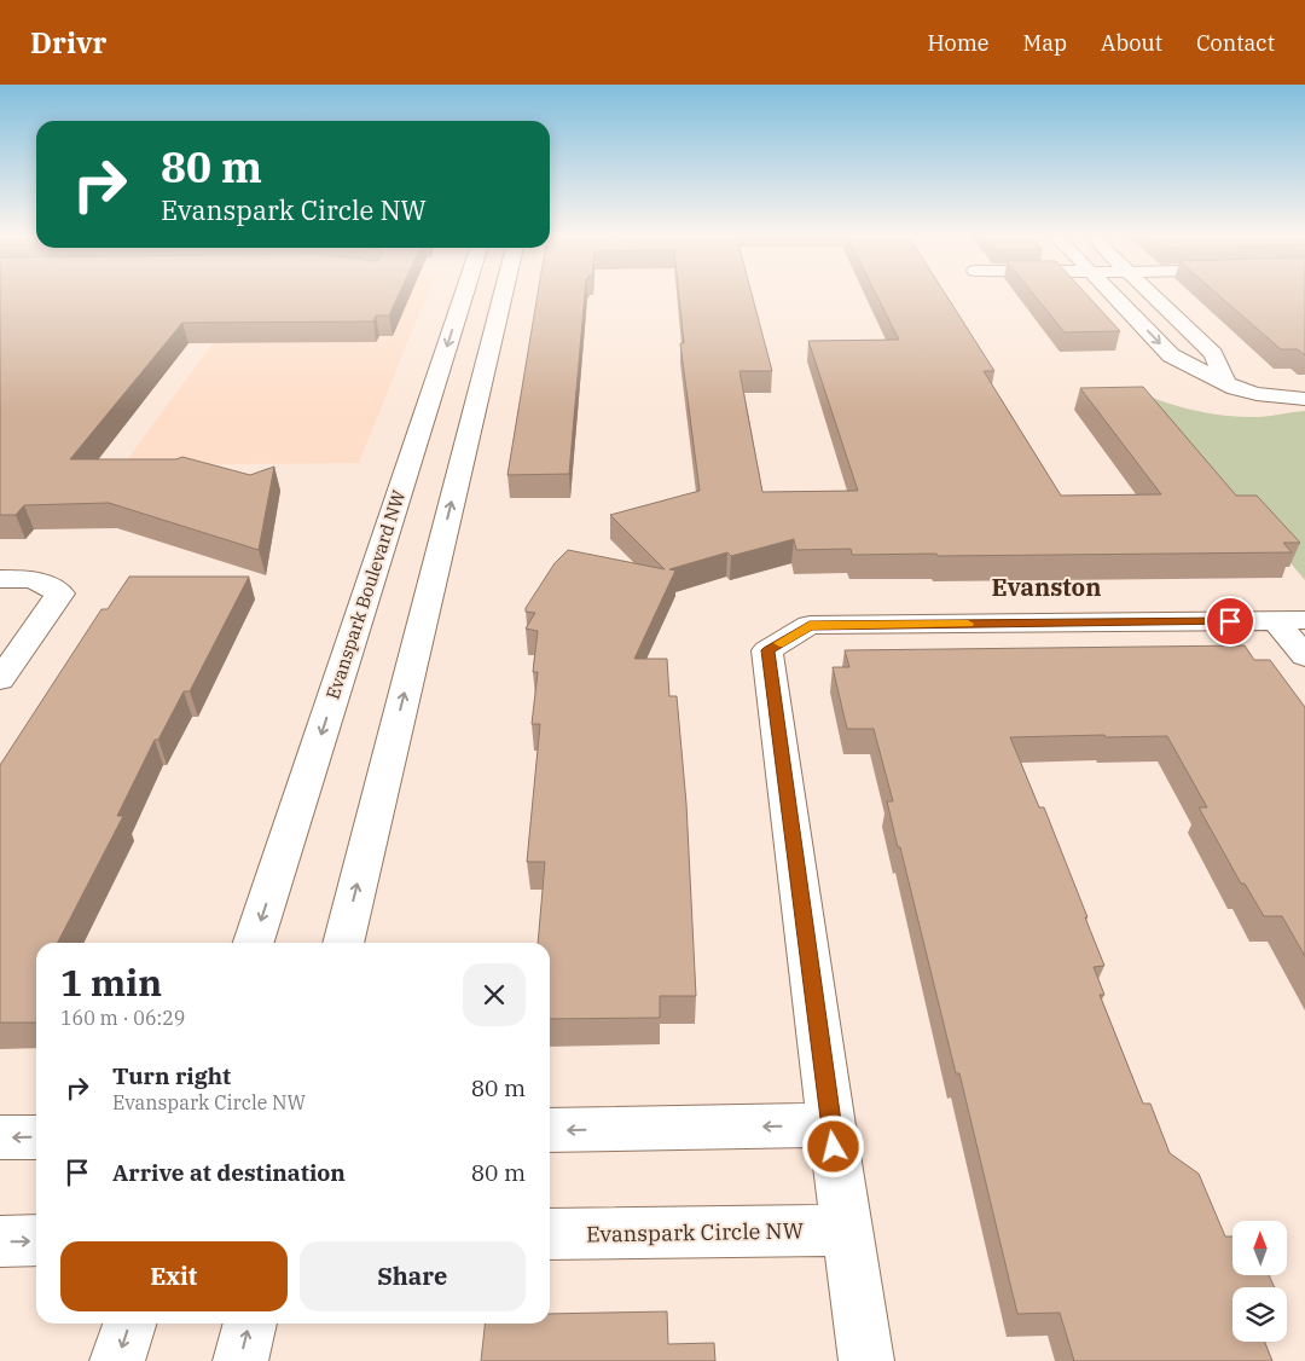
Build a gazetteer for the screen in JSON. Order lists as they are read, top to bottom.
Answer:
{
  "streets": {
    "street": ["Evanspark Boulevard NW", "Evanspark Circle NW"]
  },
  "districts": ["Evanston"],
  "north": "top",
  "page": {
    "header": "Drivr",
    "nav": [
      "Home",
      "Map",
      "About",
      "Contact"
    ],
    "turn": ["80 m", "Evanspark Circle NW"],
    "heading": ["1 min", "160 m · 06:29"],
    "list": [
      {
        "name": "Turn right",
        "note": "Evanspark Circle NW",
        "value": "80 m"
      },
      {
        "name": "Arrive at destination",
        "value": "80 m"
      }
    ],
    "buttons": ["Exit", "Share"]
  }
}
